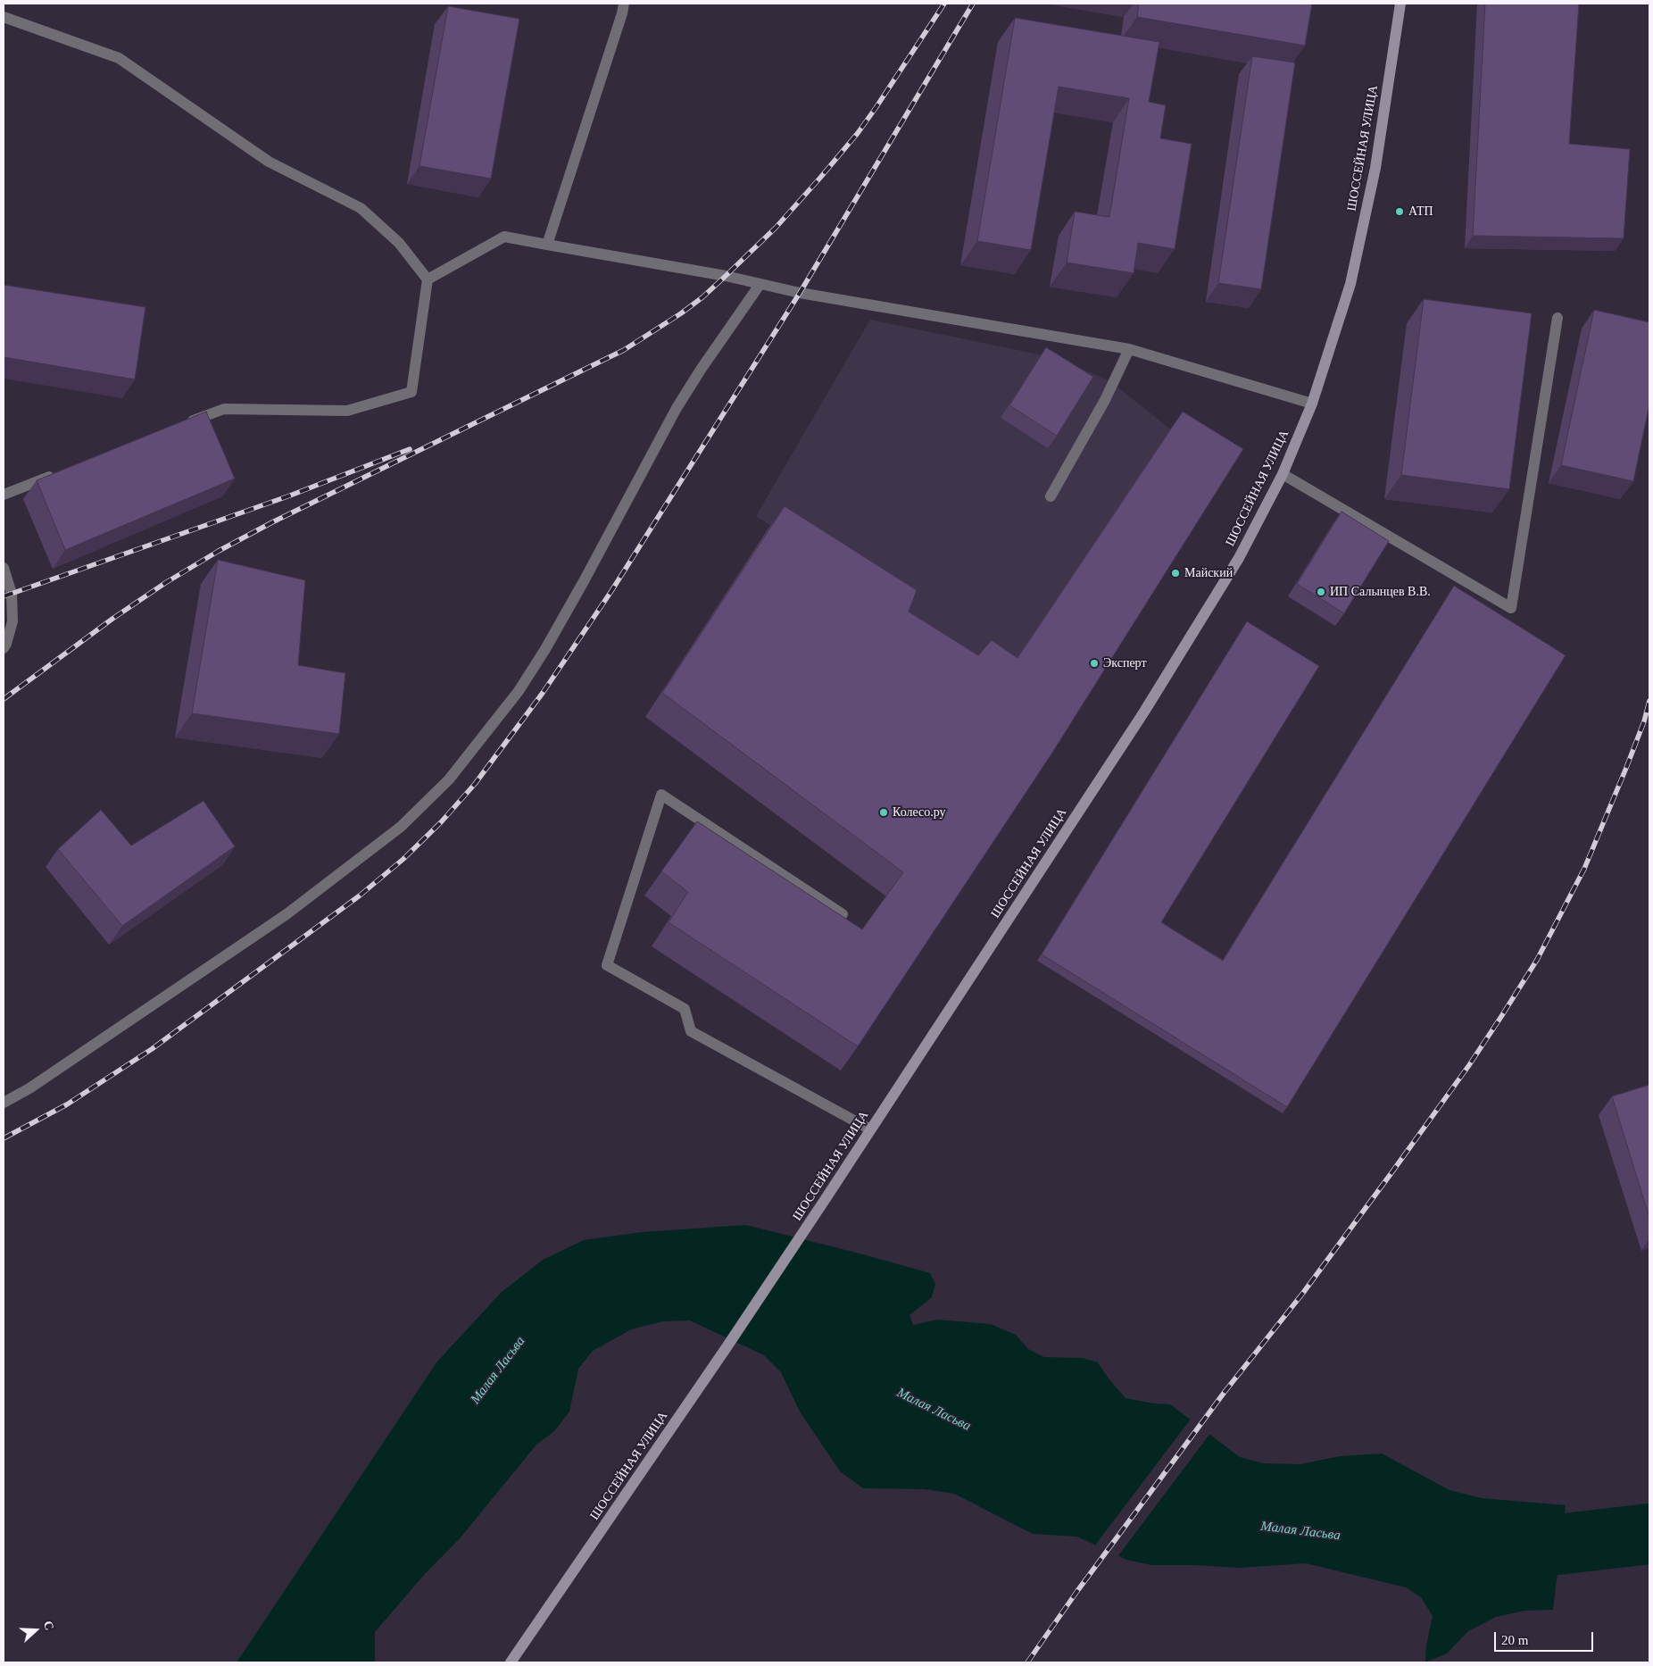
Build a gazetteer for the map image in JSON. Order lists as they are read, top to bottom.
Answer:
{
  "streets": {
    "main road": ["ШОССЕЙНАЯ УЛИЦА"]
  },
  "water": ["Малая Ласьва"],
  "places": [
    "АТП",
    "Майский",
    "ИП Салынцев В.В.",
    "Эксперт",
    "Колесо.ру"
  ],
  "scale_bar": "20 m",
  "north": "right"
}
